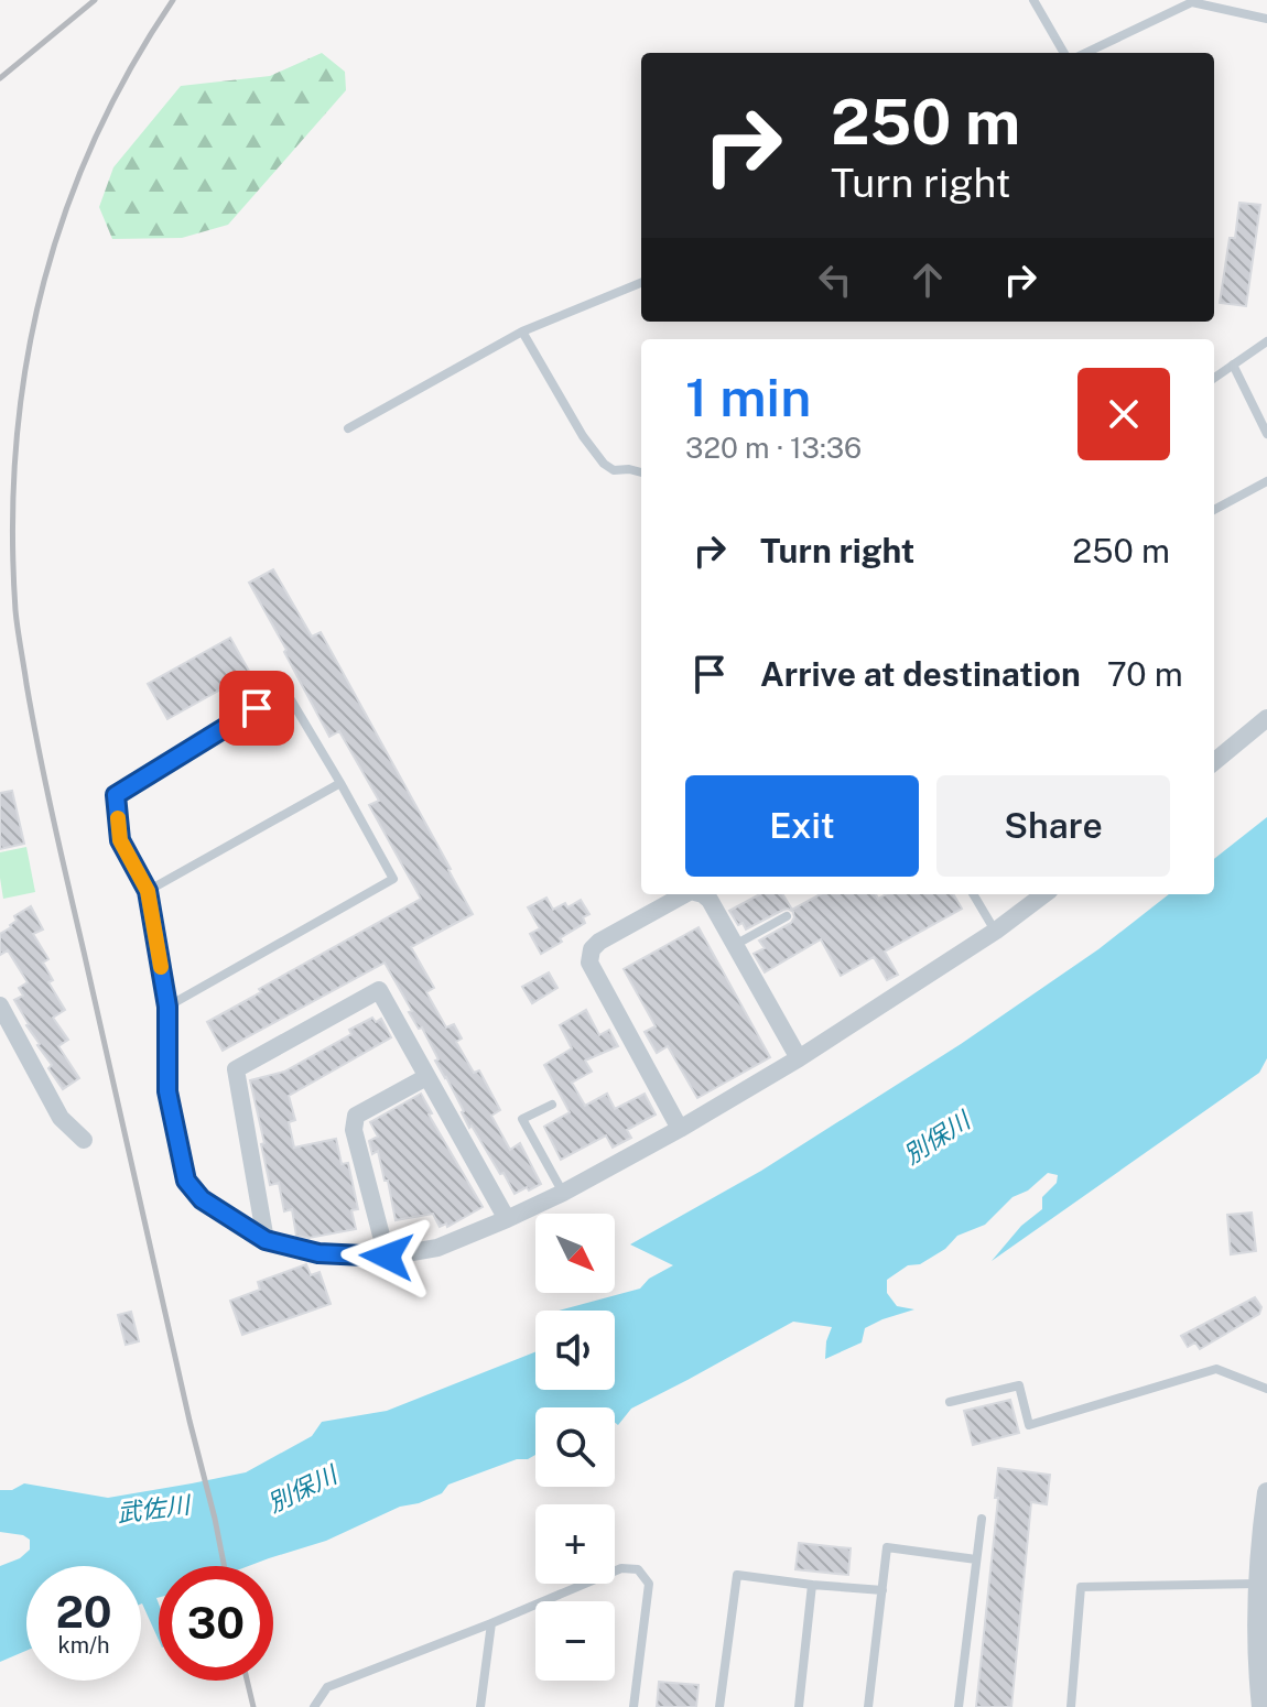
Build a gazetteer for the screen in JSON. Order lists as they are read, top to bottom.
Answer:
{
  "water": ["別保川", "武佐川"],
  "north": "bottom right",
  "page": {
    "turn": ["250 m", "Turn right"],
    "heading": ["1 min", "320 m · 13:36"],
    "list": [
      {
        "name": "Turn right",
        "value": "250 m"
      },
      {
        "name": "Arrive at destination",
        "value": "70 m"
      }
    ],
    "buttons": ["Exit", "Share"],
    "map_buttons": ["+", "−"],
    "speed": "20 km/h",
    "limit": "30"
  }
}
